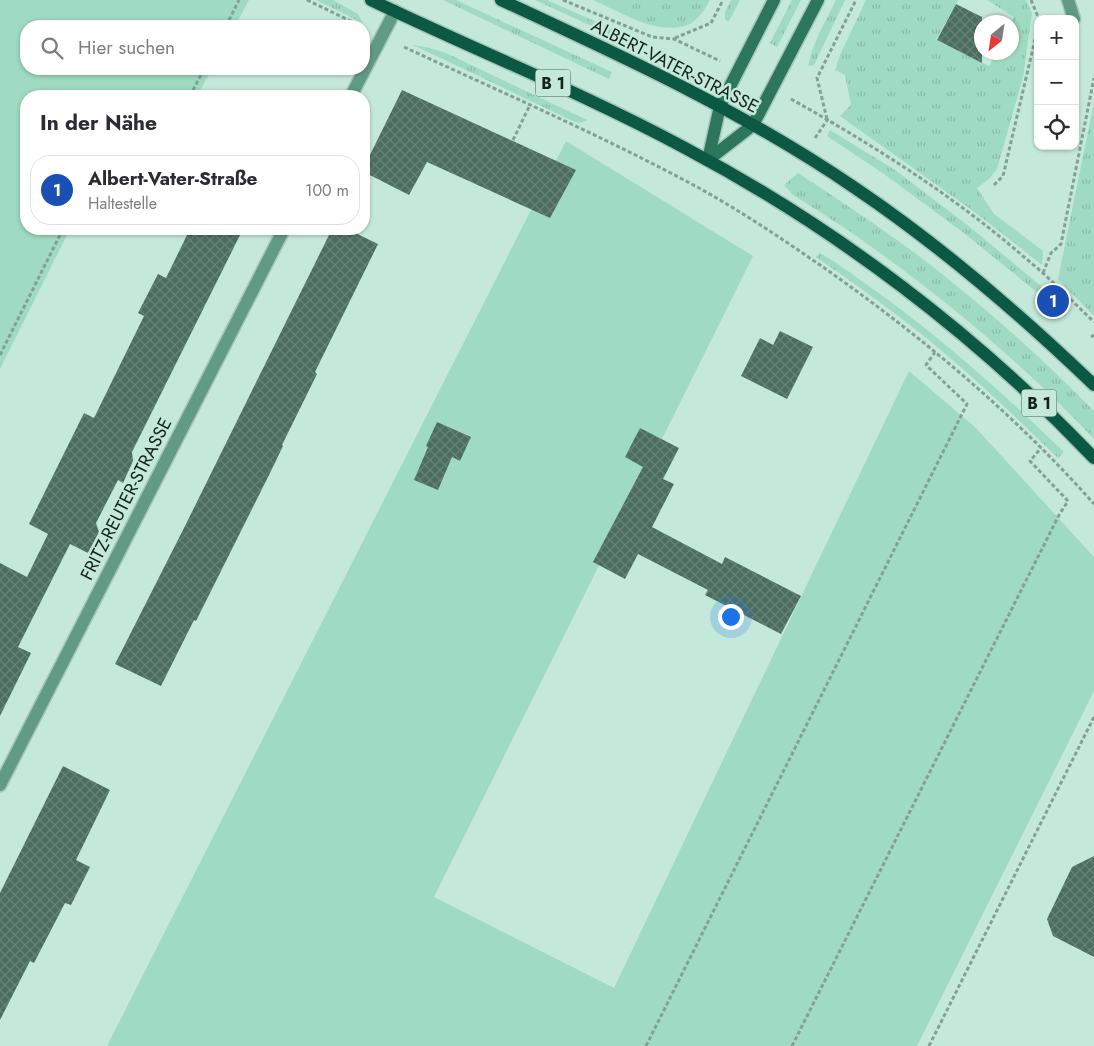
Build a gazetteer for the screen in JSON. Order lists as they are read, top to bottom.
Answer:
{
  "streets": {
    "main road": ["ALBERT-VATER-STRASSE", "B 1"],
    "street": ["FRITZ-REUTER-STRASSE"]
  },
  "north": "bottom left",
  "page": {
    "map_buttons": ["+", "−"],
    "search": "Hier suchen",
    "heading": "In der Nähe",
    "list": [
      {
        "mark": "1",
        "name": "Albert-Vater-Straße",
        "note": "Haltestelle",
        "value": "100 m"
      }
    ],
    "pins": "1"
  }
}
